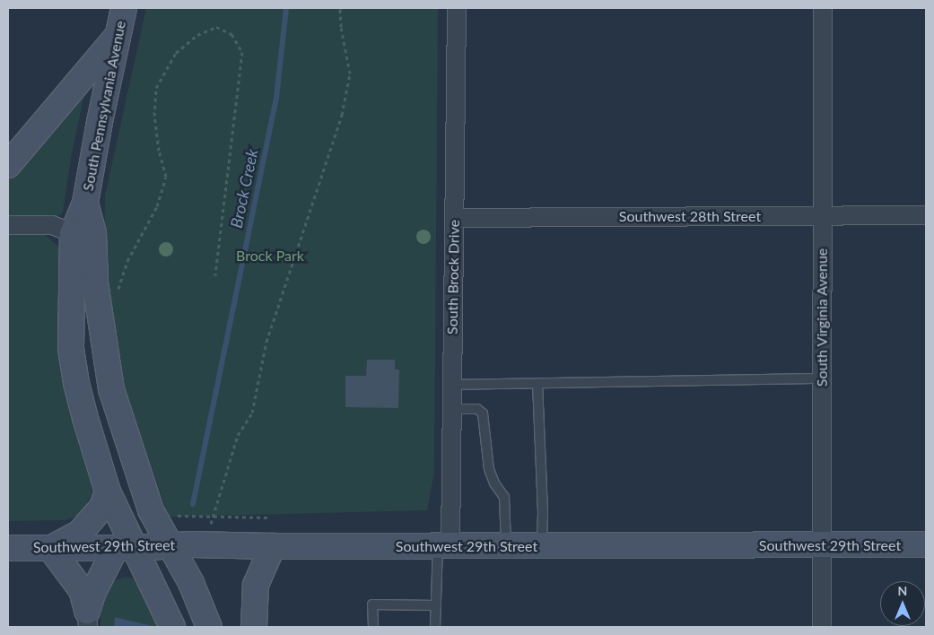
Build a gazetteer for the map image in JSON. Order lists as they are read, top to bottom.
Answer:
{
  "streets": {
    "main road": ["South Pennsylvania Avenue", "Southwest 29th Street"],
    "street": ["Southwest 28th Street", "South Brock Drive", "South Virginia Avenue"]
  },
  "crossings": [
    ["South Pennsylvania Avenue", "Southwest 29th Street"],
    ["Southwest 28th Street", "South Brock Drive"],
    ["Southwest 28th Street", "South Virginia Avenue"],
    ["South Brock Drive", "Southwest 29th Street"],
    ["South Virginia Avenue", "Southwest 29th Street"]
  ],
  "water": ["Brock Creek"],
  "parks": ["Brock Park"],
  "north": "top"
}
